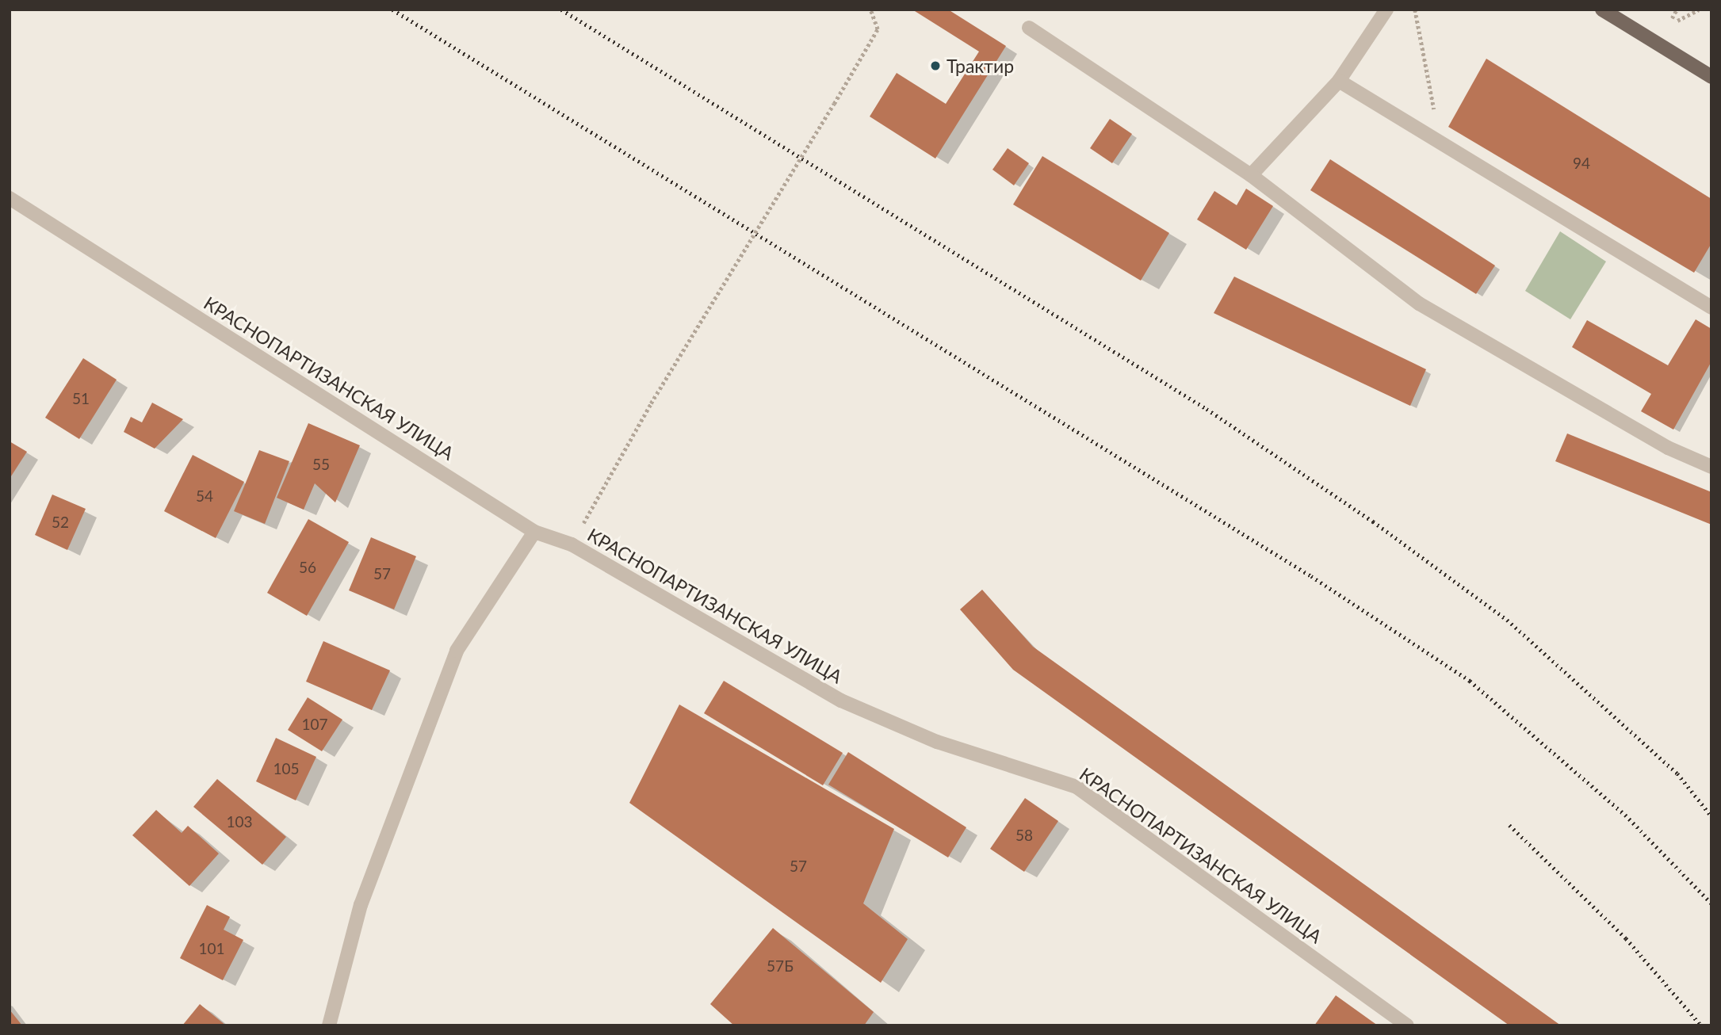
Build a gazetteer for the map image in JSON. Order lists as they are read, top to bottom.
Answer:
{
  "streets": {
    "street": ["КРАСНОПАРТИЗАНСКАЯ УЛИЦА"]
  },
  "places": ["Трактир"],
  "house_numbers": [
    "94",
    "51",
    "55",
    "54",
    "52",
    "56",
    "57",
    "107",
    "105",
    "103",
    "58",
    "57",
    "101",
    "57Б"
  ]
}
